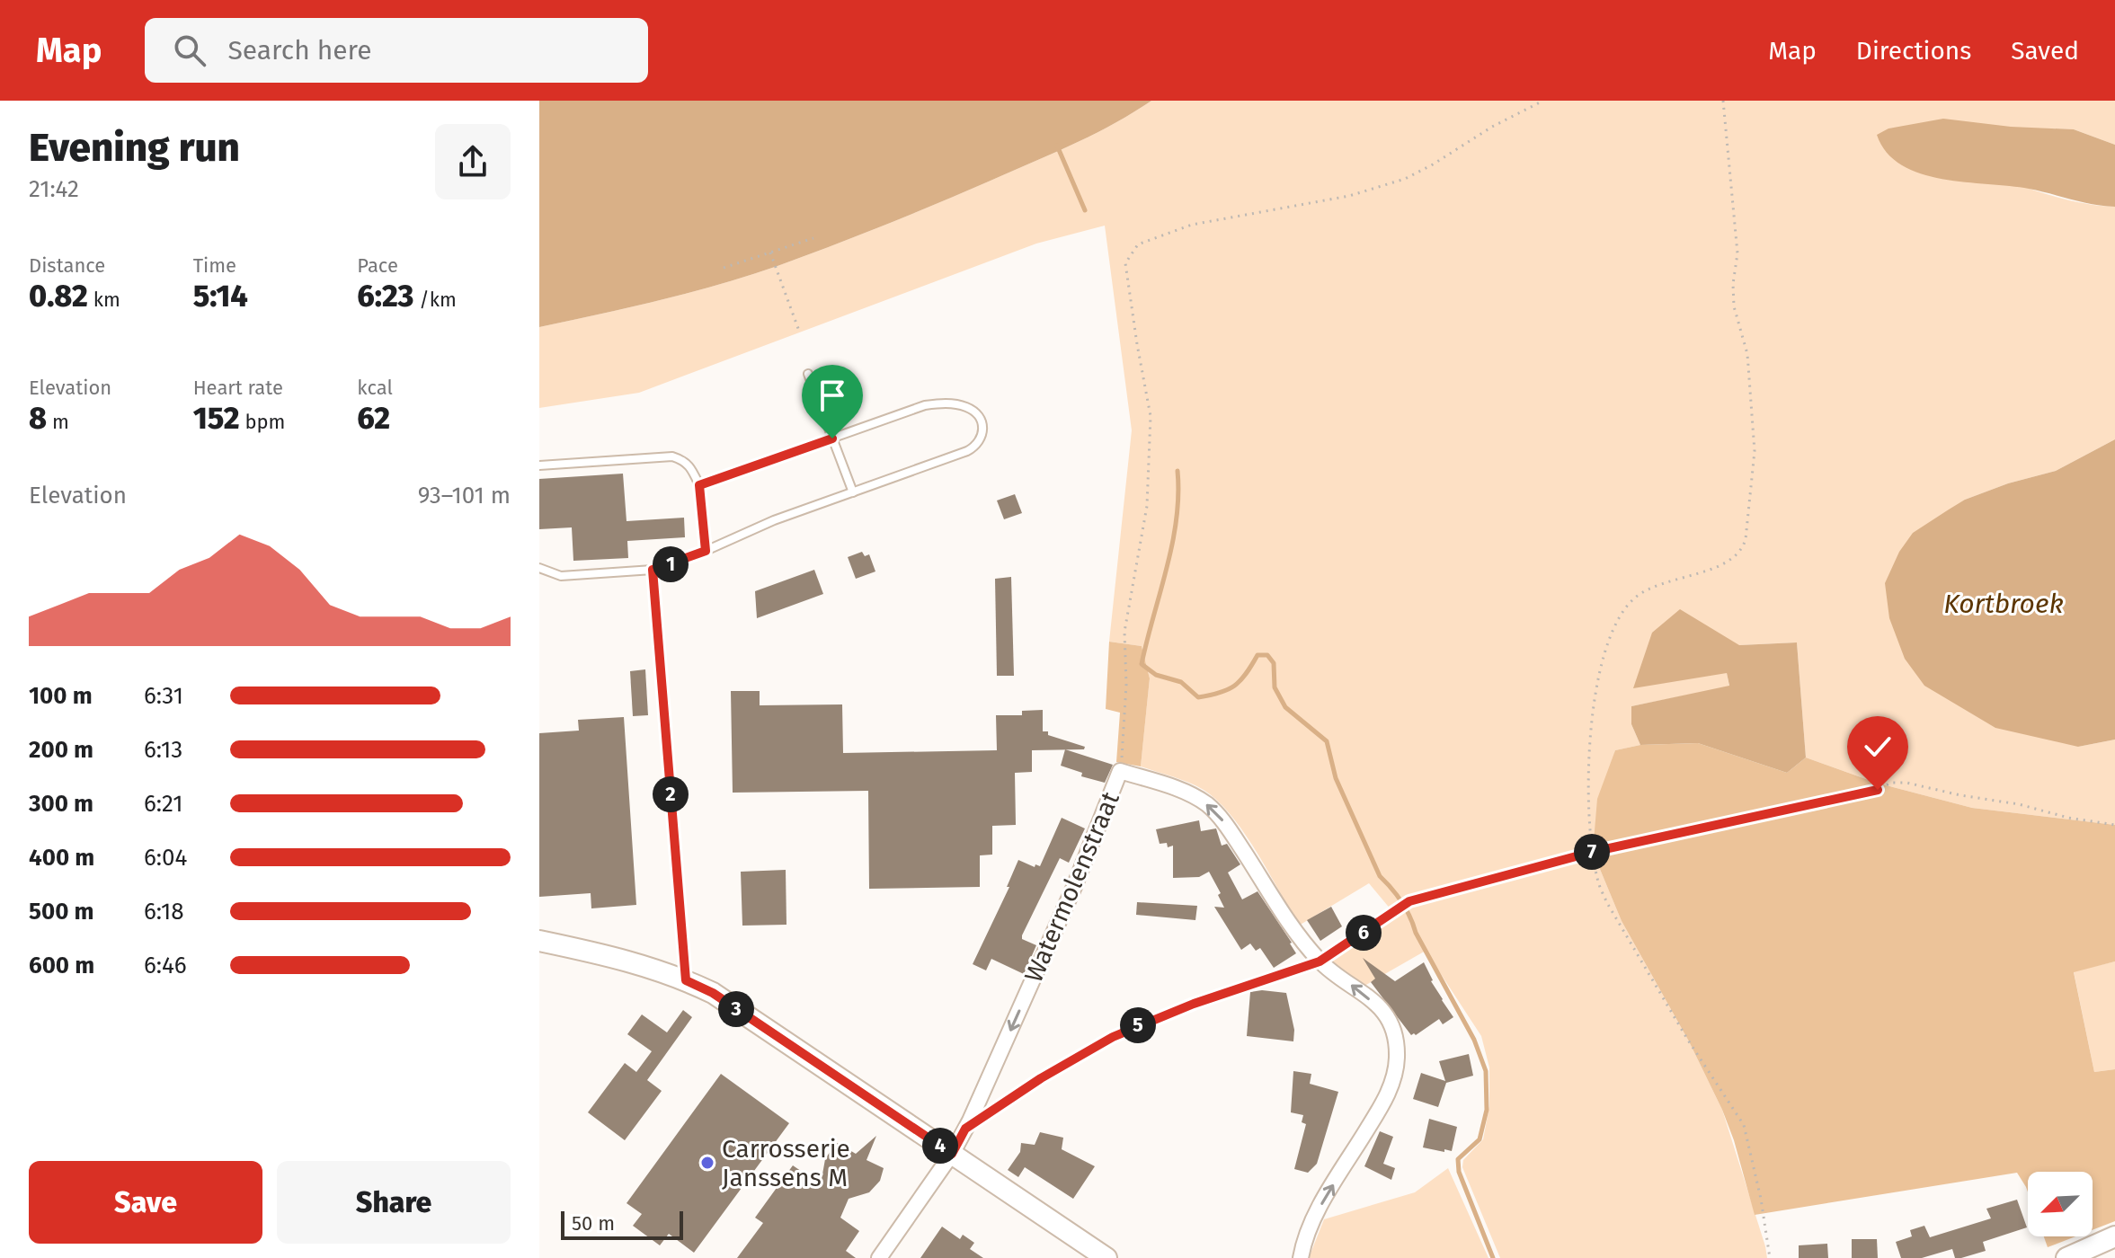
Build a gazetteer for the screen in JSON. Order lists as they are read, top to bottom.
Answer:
{
  "streets": {
    "street": ["Watermolenstraat"]
  },
  "water": ["Kortbroek"],
  "places": ["Carrosserie Janssens M"],
  "scale_bar": "50 m",
  "north": "bottom left",
  "page": {
    "header": "Map",
    "search": "Search here",
    "nav": ["Map", "Directions", "Saved"],
    "heading": ["Evening run", "21:42"],
    "stats": [
      ["Distance", "0.82 km"],
      ["Time", "5:14"],
      ["Pace", "6:23 /km"],
      ["Elevation", "8 m"],
      ["Heart rate", "152 bpm"],
      ["kcal", "62"]
    ],
    "chart": ["Elevation", "93–101 m"],
    "pins": [
      "1",
      "2",
      "7",
      "6",
      "3",
      "5",
      "4"
    ],
    "list": [
      {
        "name": "100 m",
        "note": "6:31"
      },
      {
        "name": "200 m",
        "note": "6:13"
      },
      {
        "name": "300 m",
        "note": "6:21"
      },
      {
        "name": "400 m",
        "note": "6:04"
      },
      {
        "name": "500 m",
        "note": "6:18"
      },
      {
        "name": "600 m",
        "note": "6:46"
      }
    ],
    "buttons": ["Save", "Share"],
    "scale": "50 m"
  }
}
